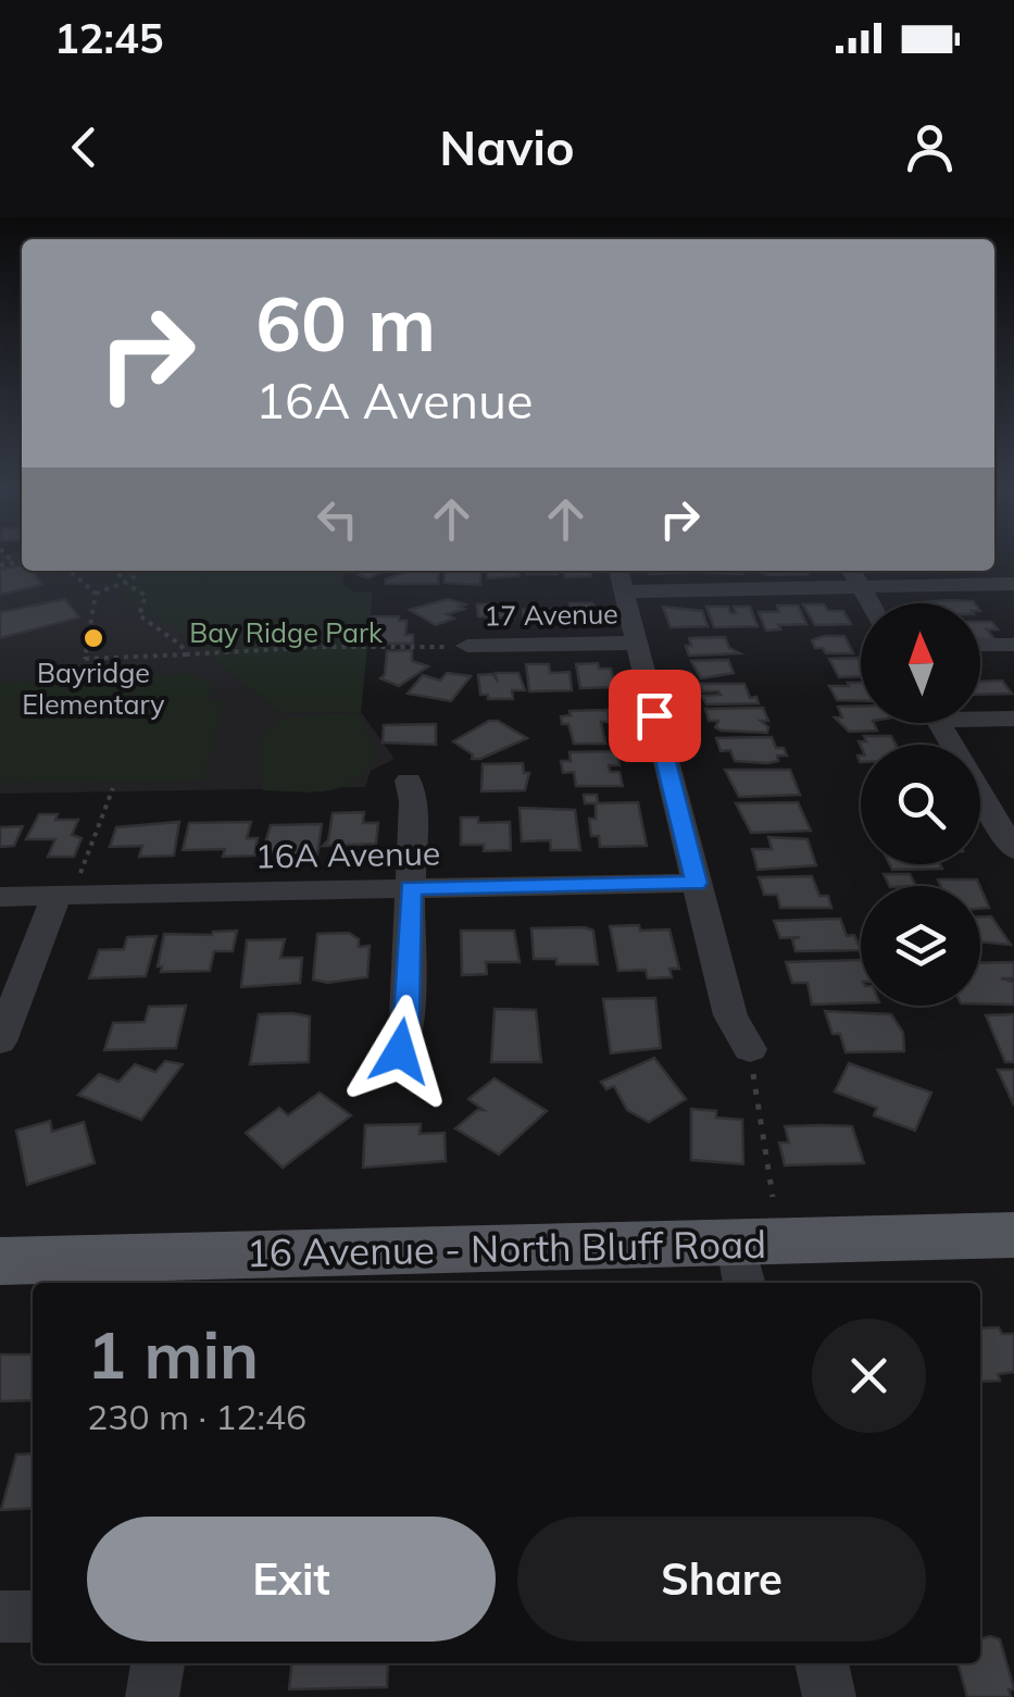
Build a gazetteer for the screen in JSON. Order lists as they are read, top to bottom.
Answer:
{
  "streets": {
    "main road": ["16 Avenue - North Bluff Road"],
    "street": ["17 Avenue", "16A Avenue"]
  },
  "parks": ["Bay Ridge Park"],
  "places": ["Bayridge Elementary"],
  "north": "top",
  "page": {
    "status": "12:45",
    "header": "Navio",
    "turn": ["60 m", "16A Avenue"],
    "heading": ["1 min", "230 m · 12:46"],
    "buttons": ["Exit", "Share"]
  }
}
